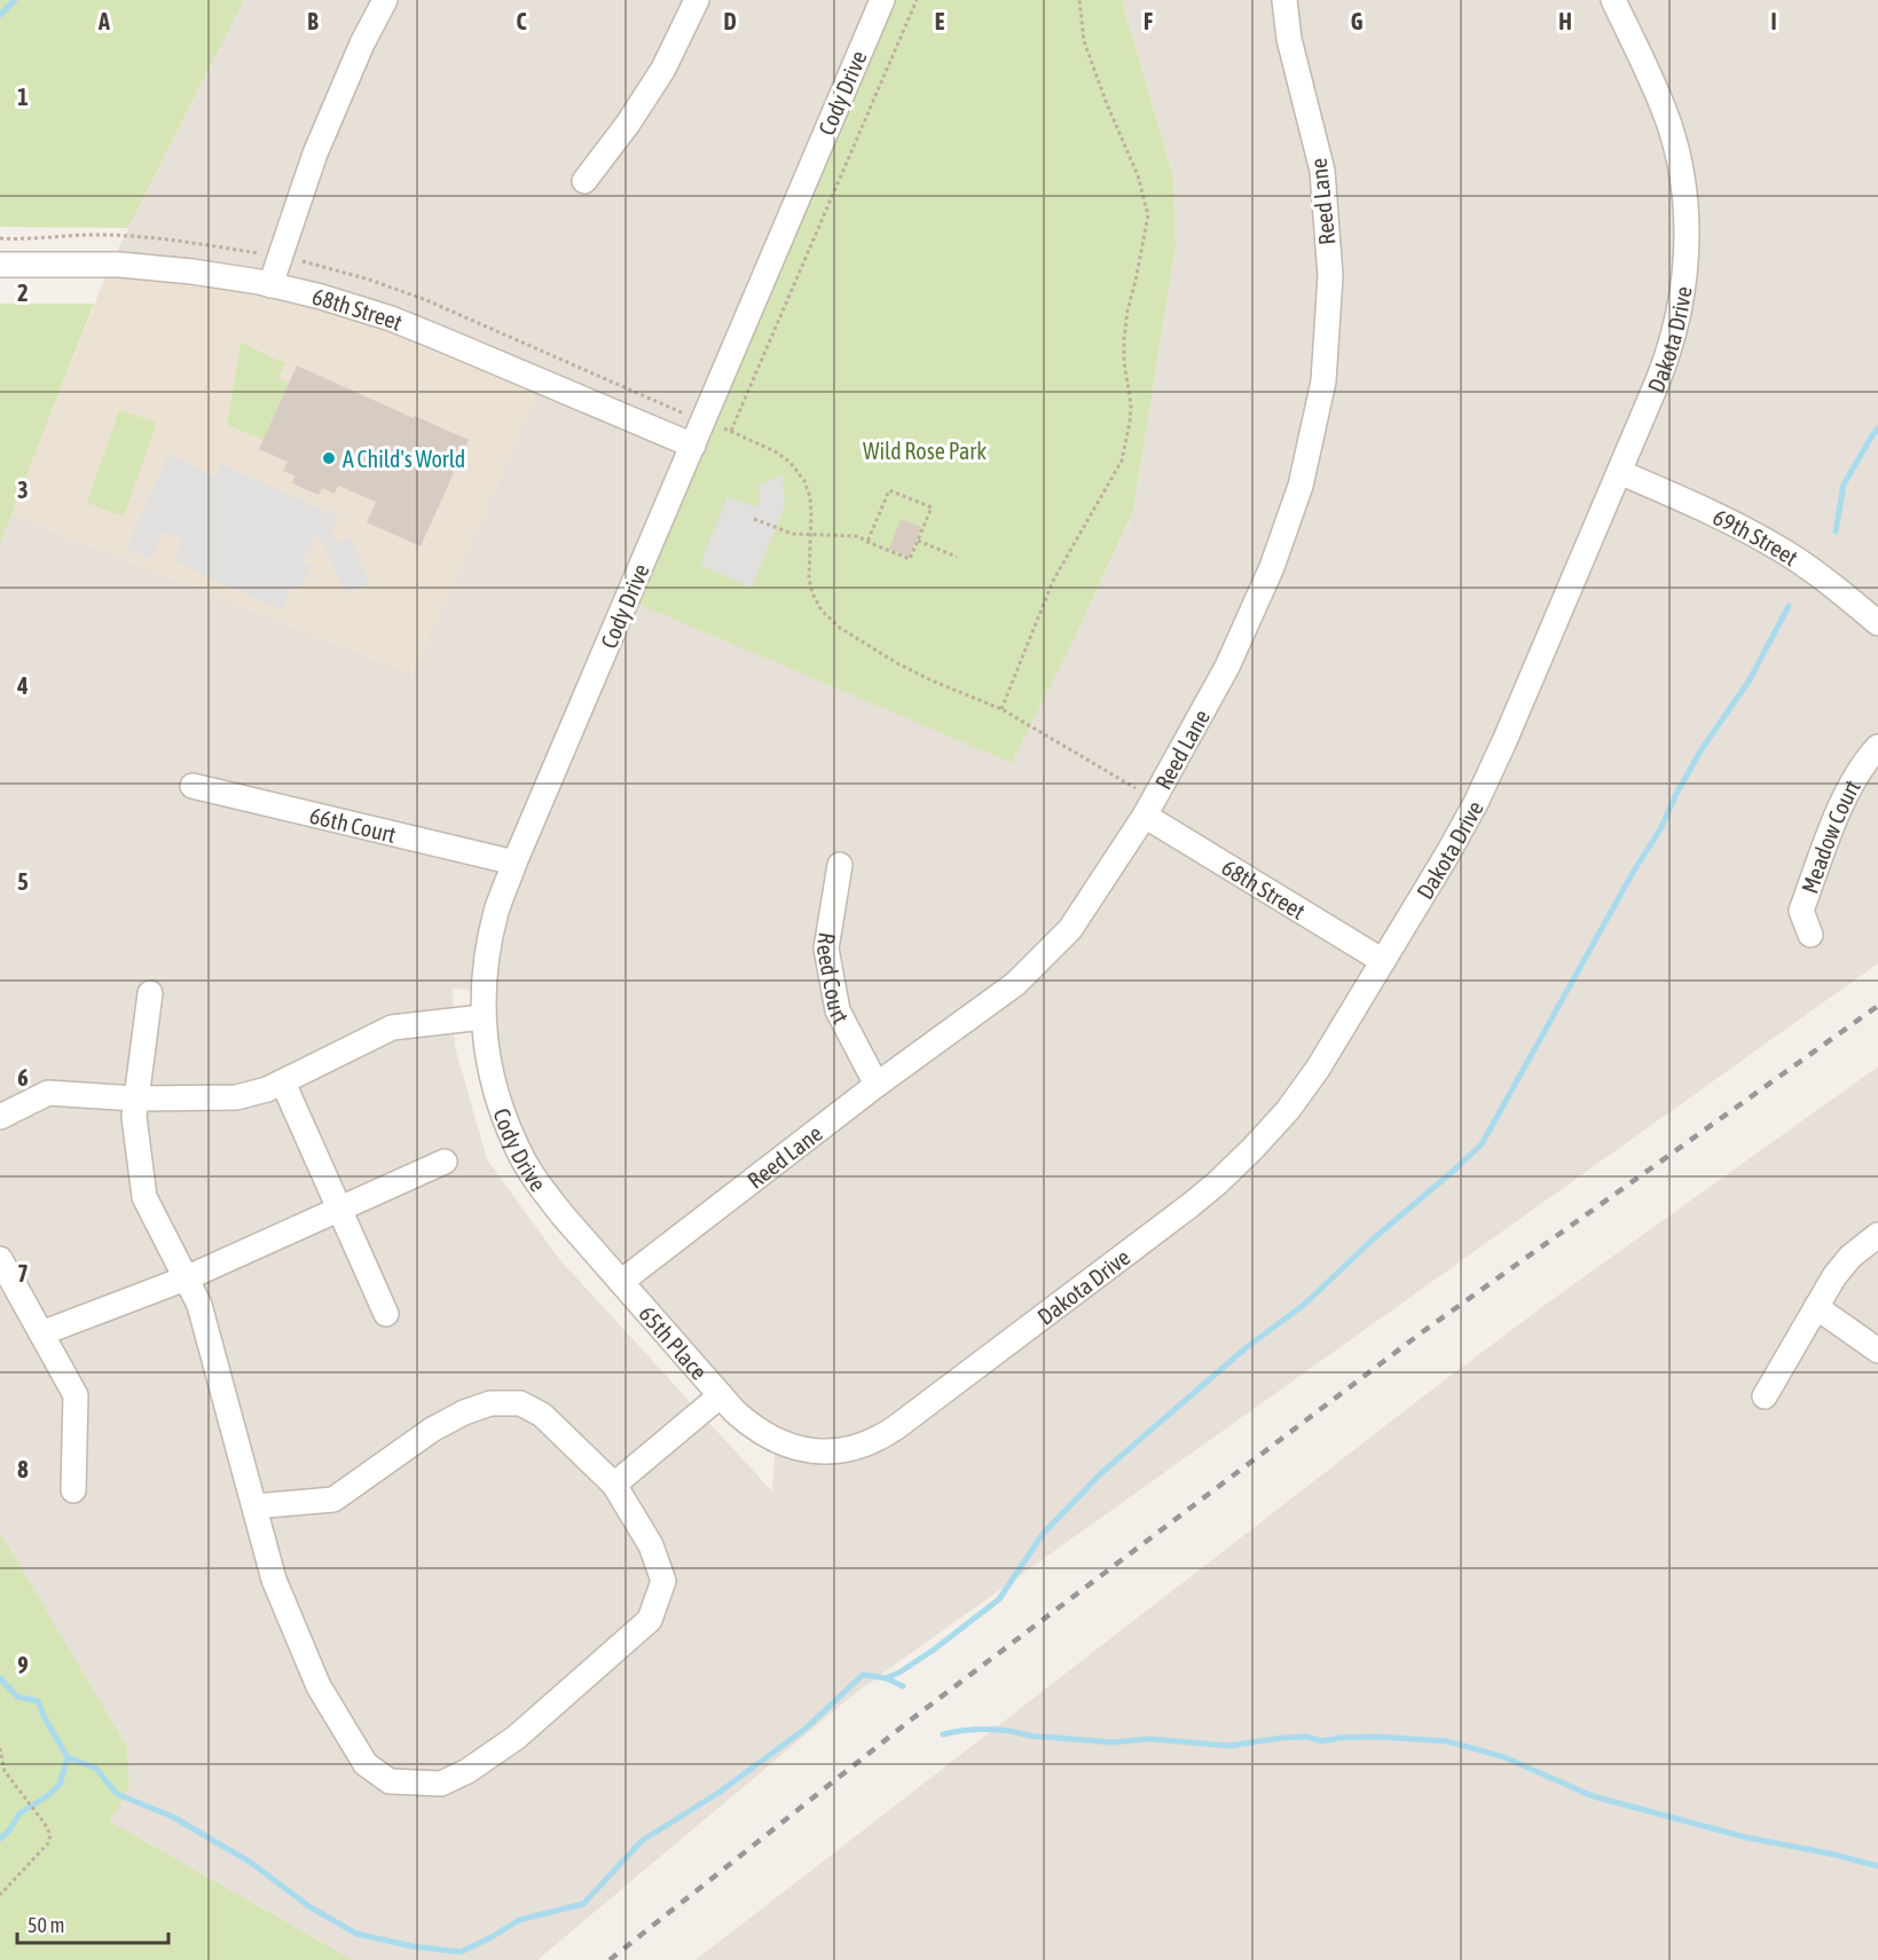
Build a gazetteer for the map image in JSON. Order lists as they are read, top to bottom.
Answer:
{
  "streets": {
    "street": [
      "Cody Drive",
      "Reed Lane",
      "68th Street",
      "Dakota Drive",
      "69th Street",
      "66th Court",
      "Meadow Court",
      "Reed Court",
      "65th Place"
    ]
  },
  "crossings": [
    ["Cody Drive", "68th Street"],
    ["Cody Drive", "66th Court"],
    ["Cody Drive", "65th Place"],
    ["Reed Lane", "68th Street"],
    ["Reed Lane", "Reed Court"],
    ["Reed Lane", "65th Place"],
    ["68th Street", "Dakota Drive"],
    ["Dakota Drive", "69th Street"],
    ["Dakota Drive", "65th Place"]
  ],
  "parks": ["Wild Rose Park"],
  "places": ["A Child's World"],
  "scale_bar": "50 m",
  "grid": {
    "columns": [
      "A",
      "B",
      "C",
      "D",
      "E",
      "F",
      "G",
      "H",
      "I"
    ],
    "rows": [
      "1",
      "2",
      "3",
      "4",
      "5",
      "6",
      "7",
      "8",
      "9"
    ]
  }
}
